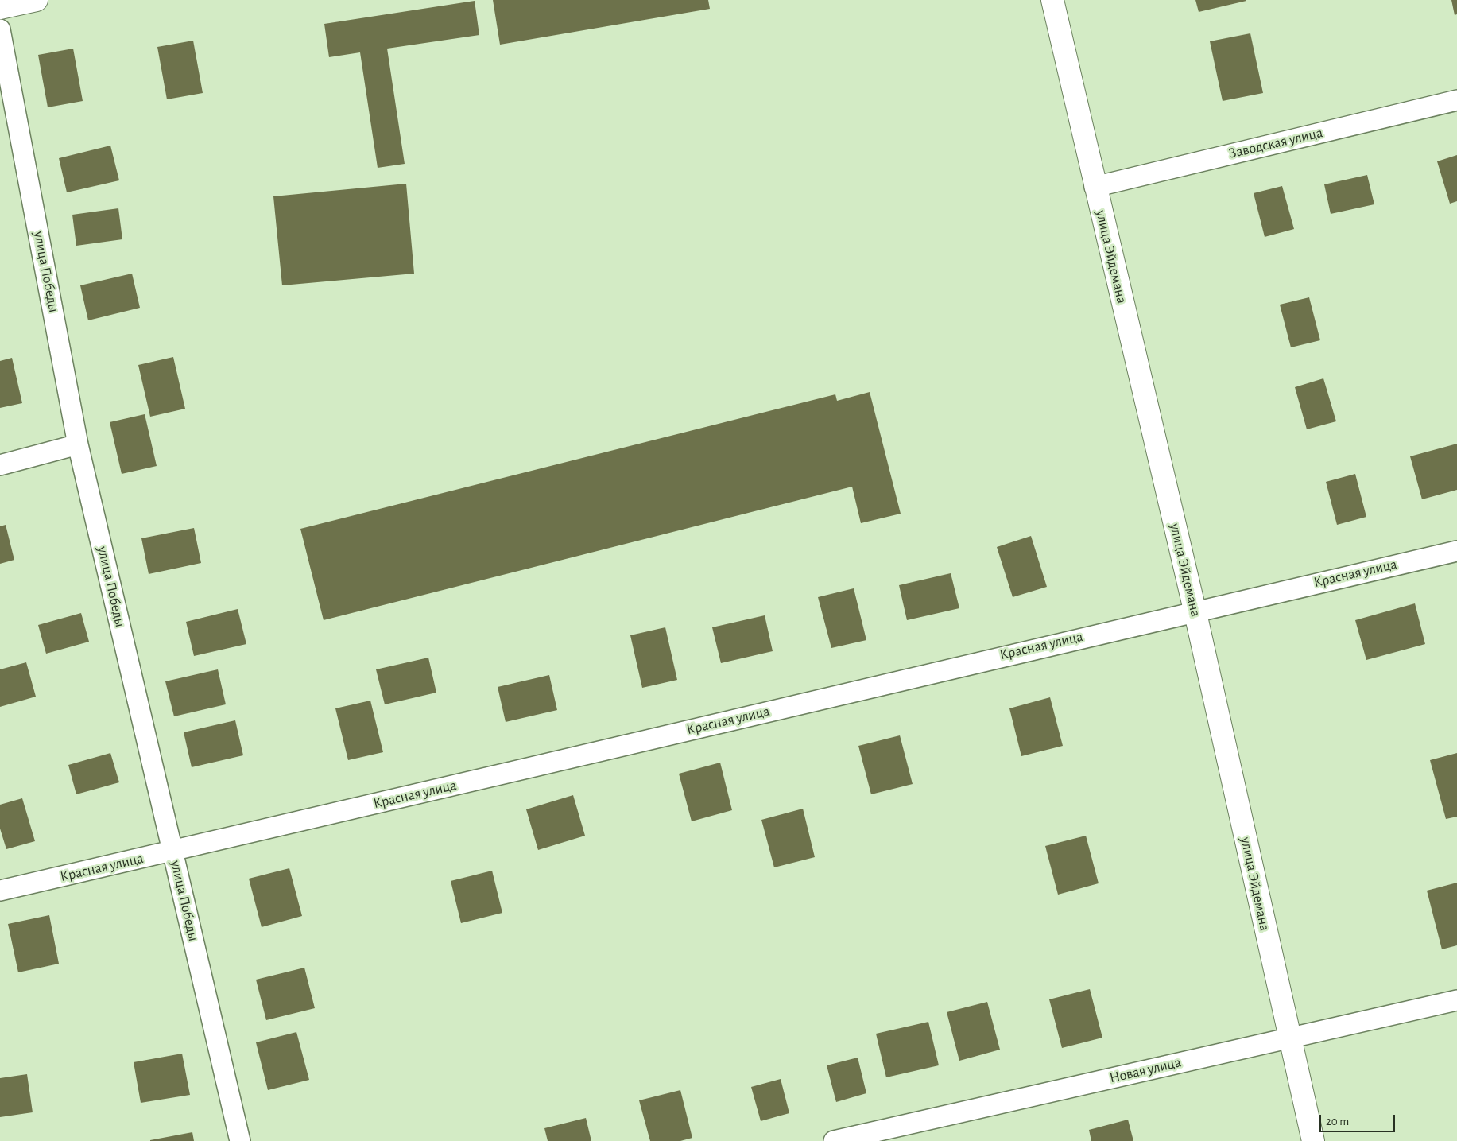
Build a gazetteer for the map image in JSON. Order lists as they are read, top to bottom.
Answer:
{
  "streets": {
    "main road": ["улица Эйдемана"],
    "street": [
      "Заводская улица",
      "улица Победы",
      "Красная улица",
      "Новая улица"
    ]
  },
  "crossings": [
    ["Заводская улица", "улица Эйдемана"],
    ["улица Эйдемана", "Красная улица"],
    ["улица Эйдемана", "Новая улица"],
    ["улица Победы", "Красная улица"]
  ],
  "scale_bar": "20 m"
}
